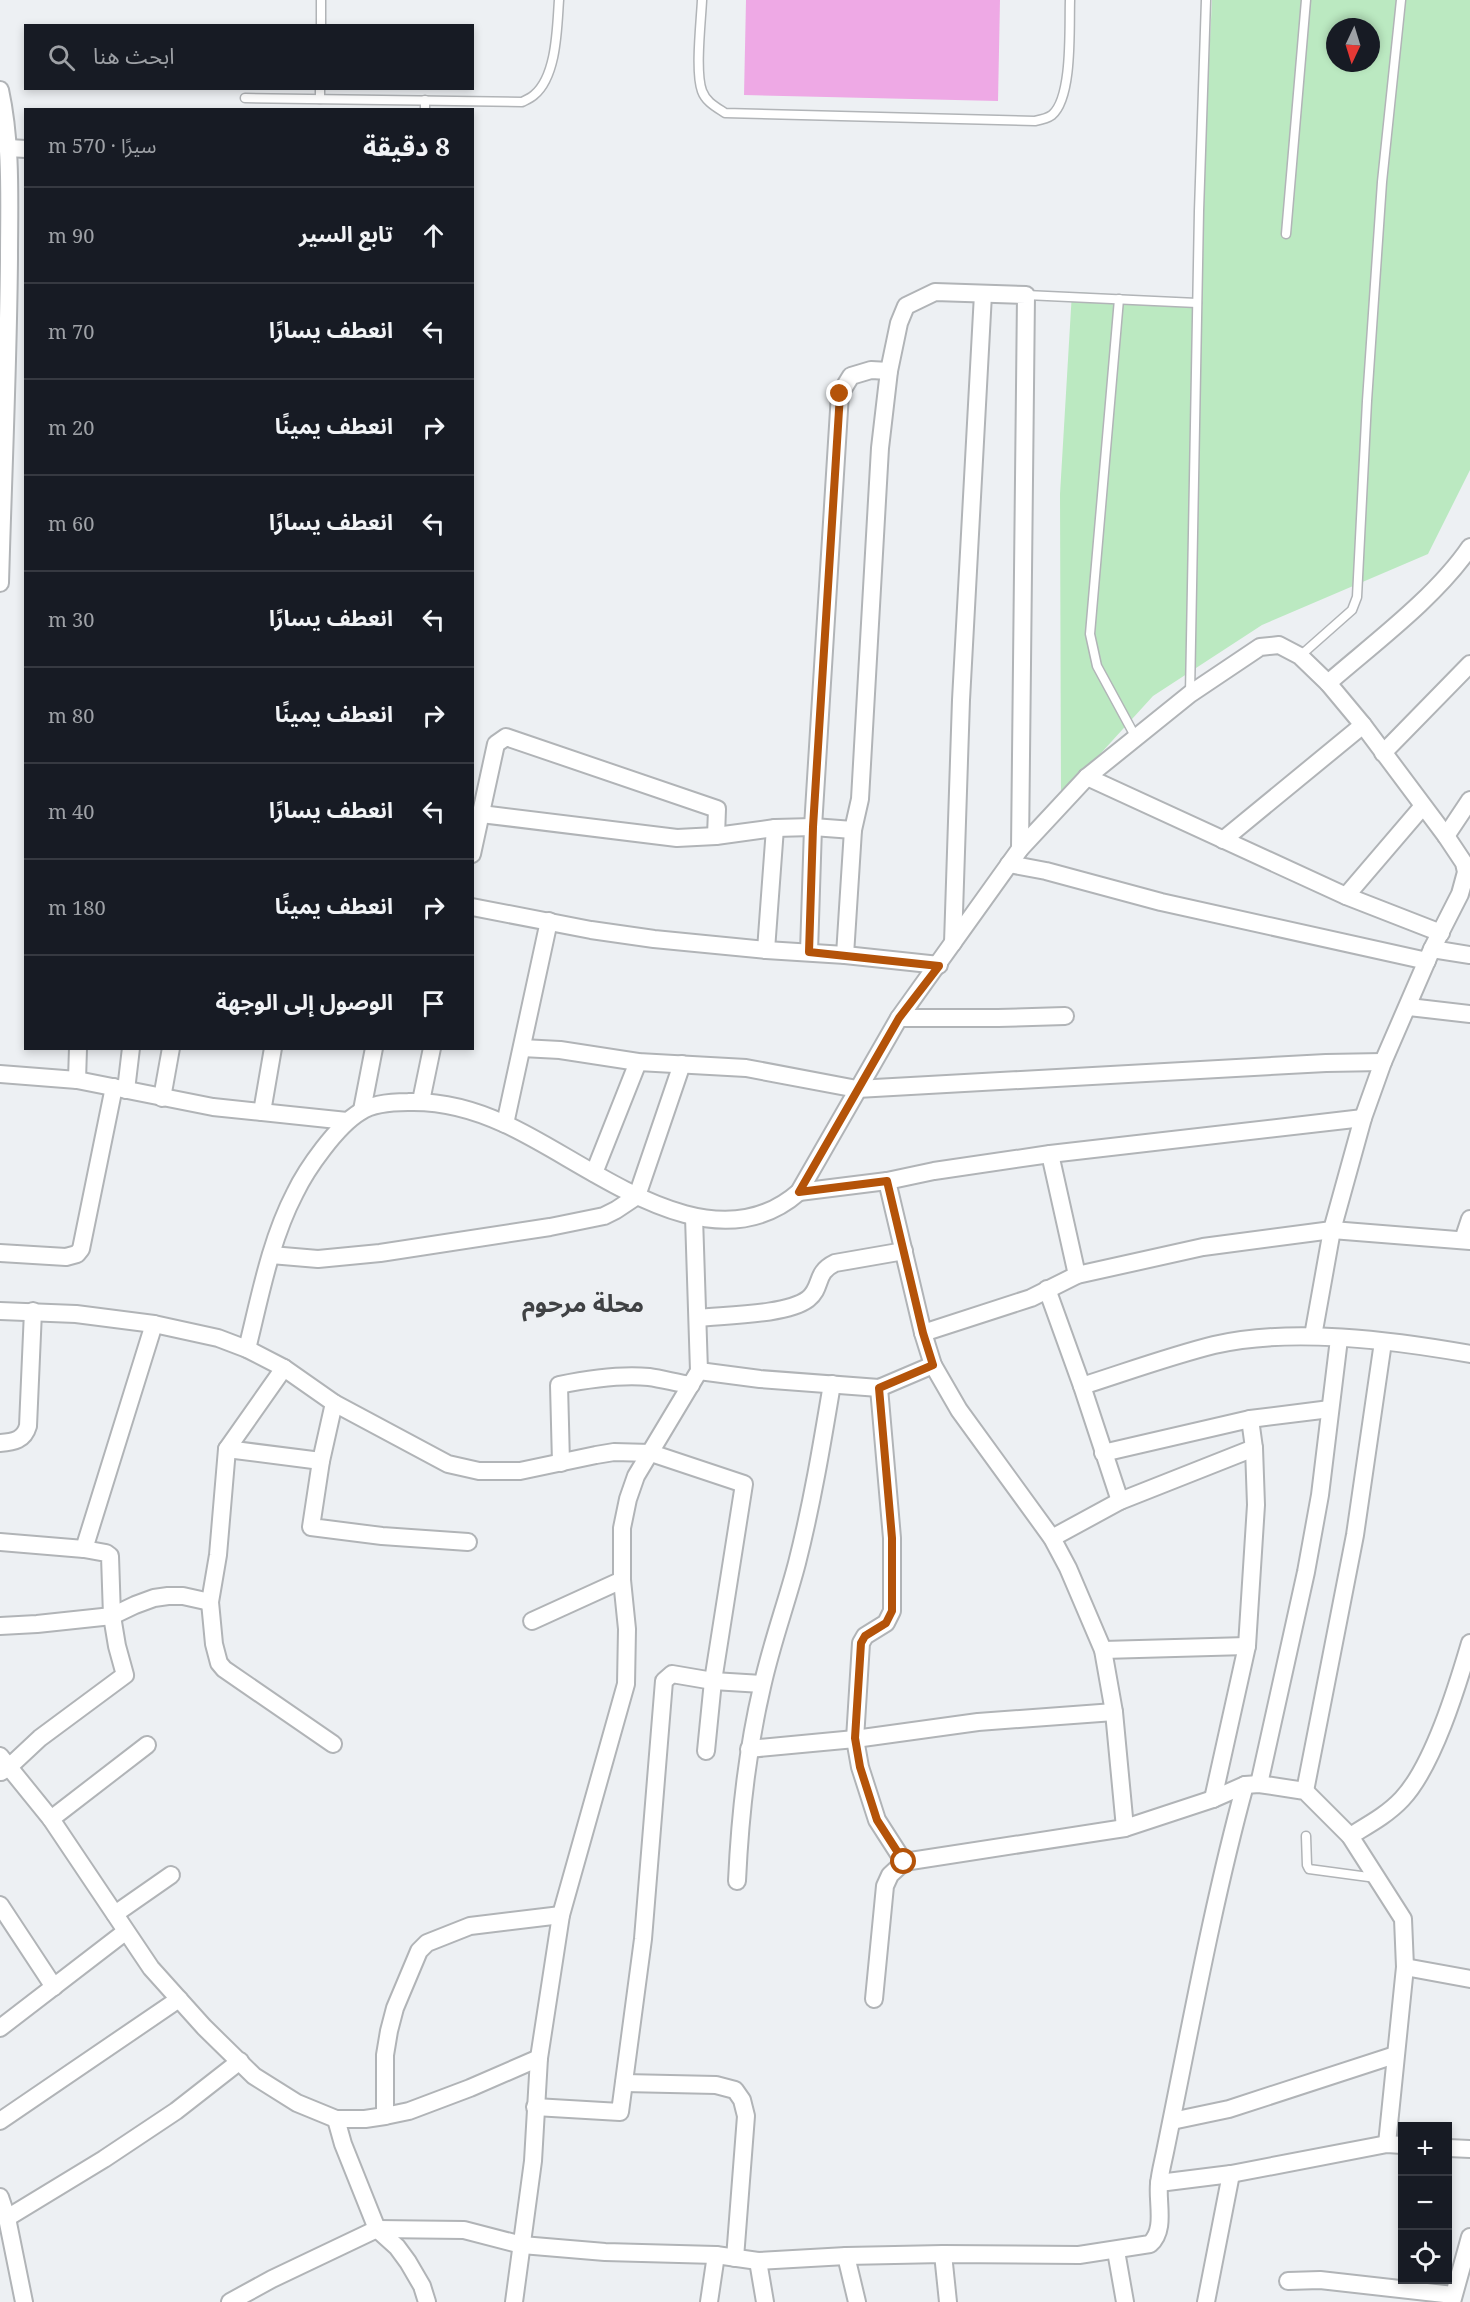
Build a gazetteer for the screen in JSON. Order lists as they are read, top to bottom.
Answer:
{
  "districts": ["محلة مرحوم"],
  "north": "bottom",
  "page": {
    "search": "ابحث هنا",
    "heading": ["8 دقيقة", "سيرًا · 570 m"],
    "list": [
      ["تابع السير", "90 m"],
      ["انعطف يسارًا", "70 m"],
      ["انعطف يمينًا", "20 m"],
      ["انعطف يسارًا", "60 m"],
      ["انعطف يسارًا", "30 m"],
      ["انعطف يمينًا", "80 m"],
      ["انعطف يسارًا", "40 m"],
      ["انعطف يمينًا", "180 m"],
      "الوصول إلى الوجهة"
    ],
    "map_buttons": ["+", "−"]
  }
}
